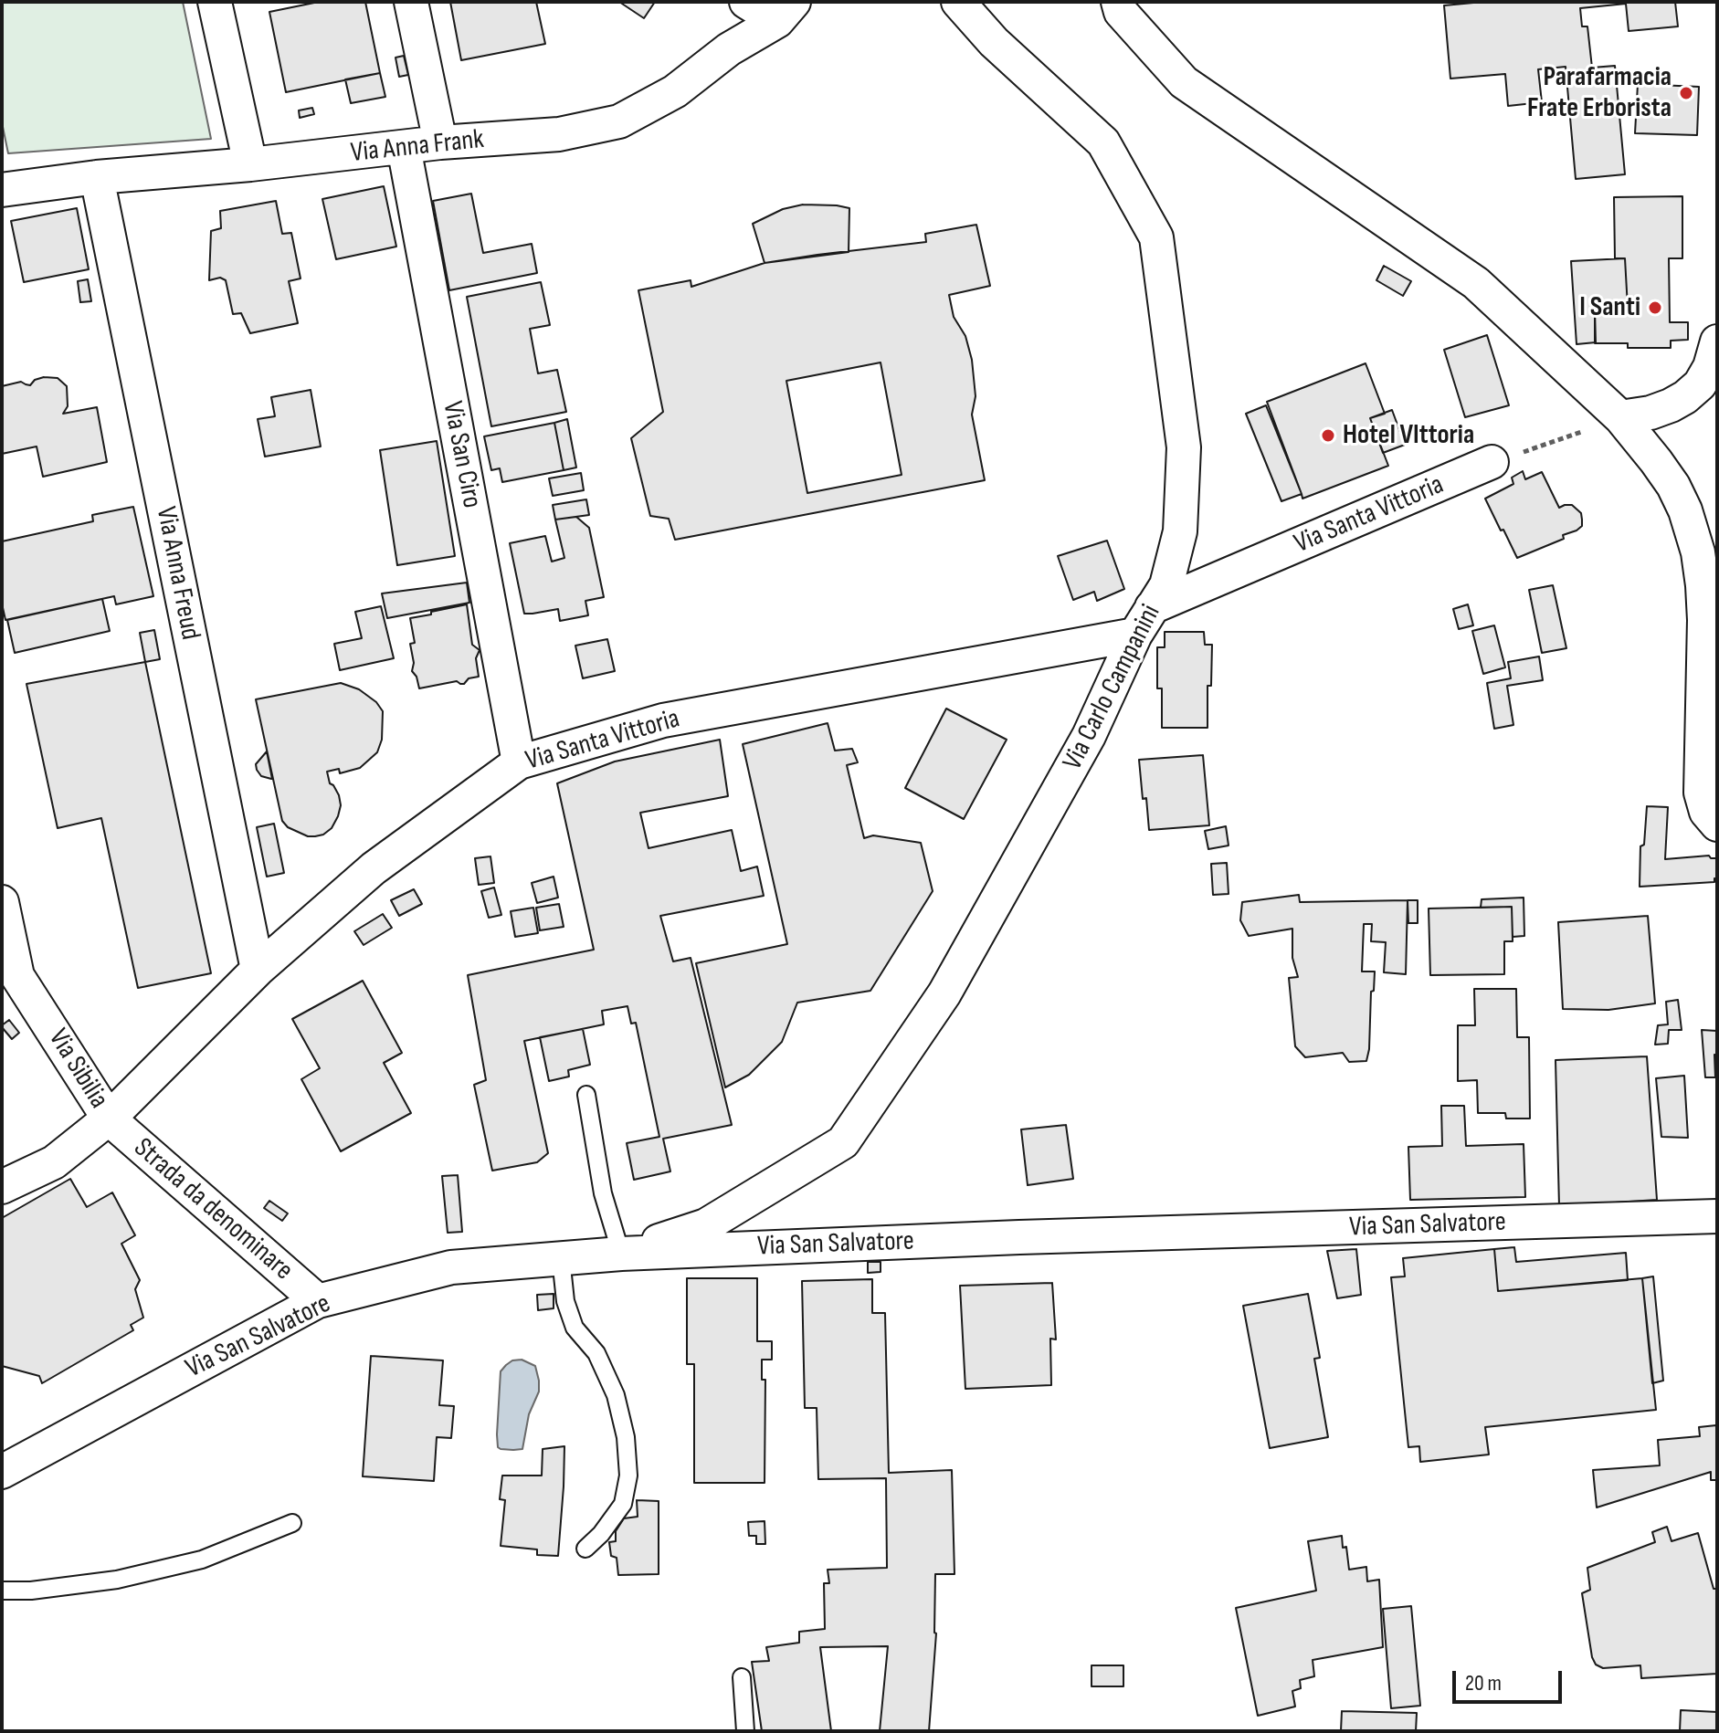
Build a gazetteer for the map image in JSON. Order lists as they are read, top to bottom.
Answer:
{
  "streets": {
    "street": [
      "Via Anna Frank",
      "Via San Ciro",
      "Via Santa Vittoria",
      "Via Anna Freud",
      "Via Carlo Campanini",
      "Via Sibilia",
      "Strada da denominare",
      "Via San Salvatore"
    ]
  },
  "crossings": [
    ["Via Anna Frank", "Via San Ciro"],
    ["Via Anna Frank", "Via Anna Freud"],
    ["Via San Ciro", "Via Santa Vittoria"],
    ["Via Santa Vittoria", "Via Anna Freud"],
    ["Via Santa Vittoria", "Via Carlo Campanini"],
    ["Via Santa Vittoria", "Via Sibilia"],
    ["Via Santa Vittoria", "Strada da denominare"],
    ["Via Carlo Campanini", "Via San Salvatore"],
    ["Via Sibilia", "Strada da denominare"],
    ["Strada da denominare", "Via San Salvatore"]
  ],
  "places": ["Parafarmacia Frate Erborista", "I Santi", "Hotel VIttoria"],
  "scale_bar": "20 m"
}
